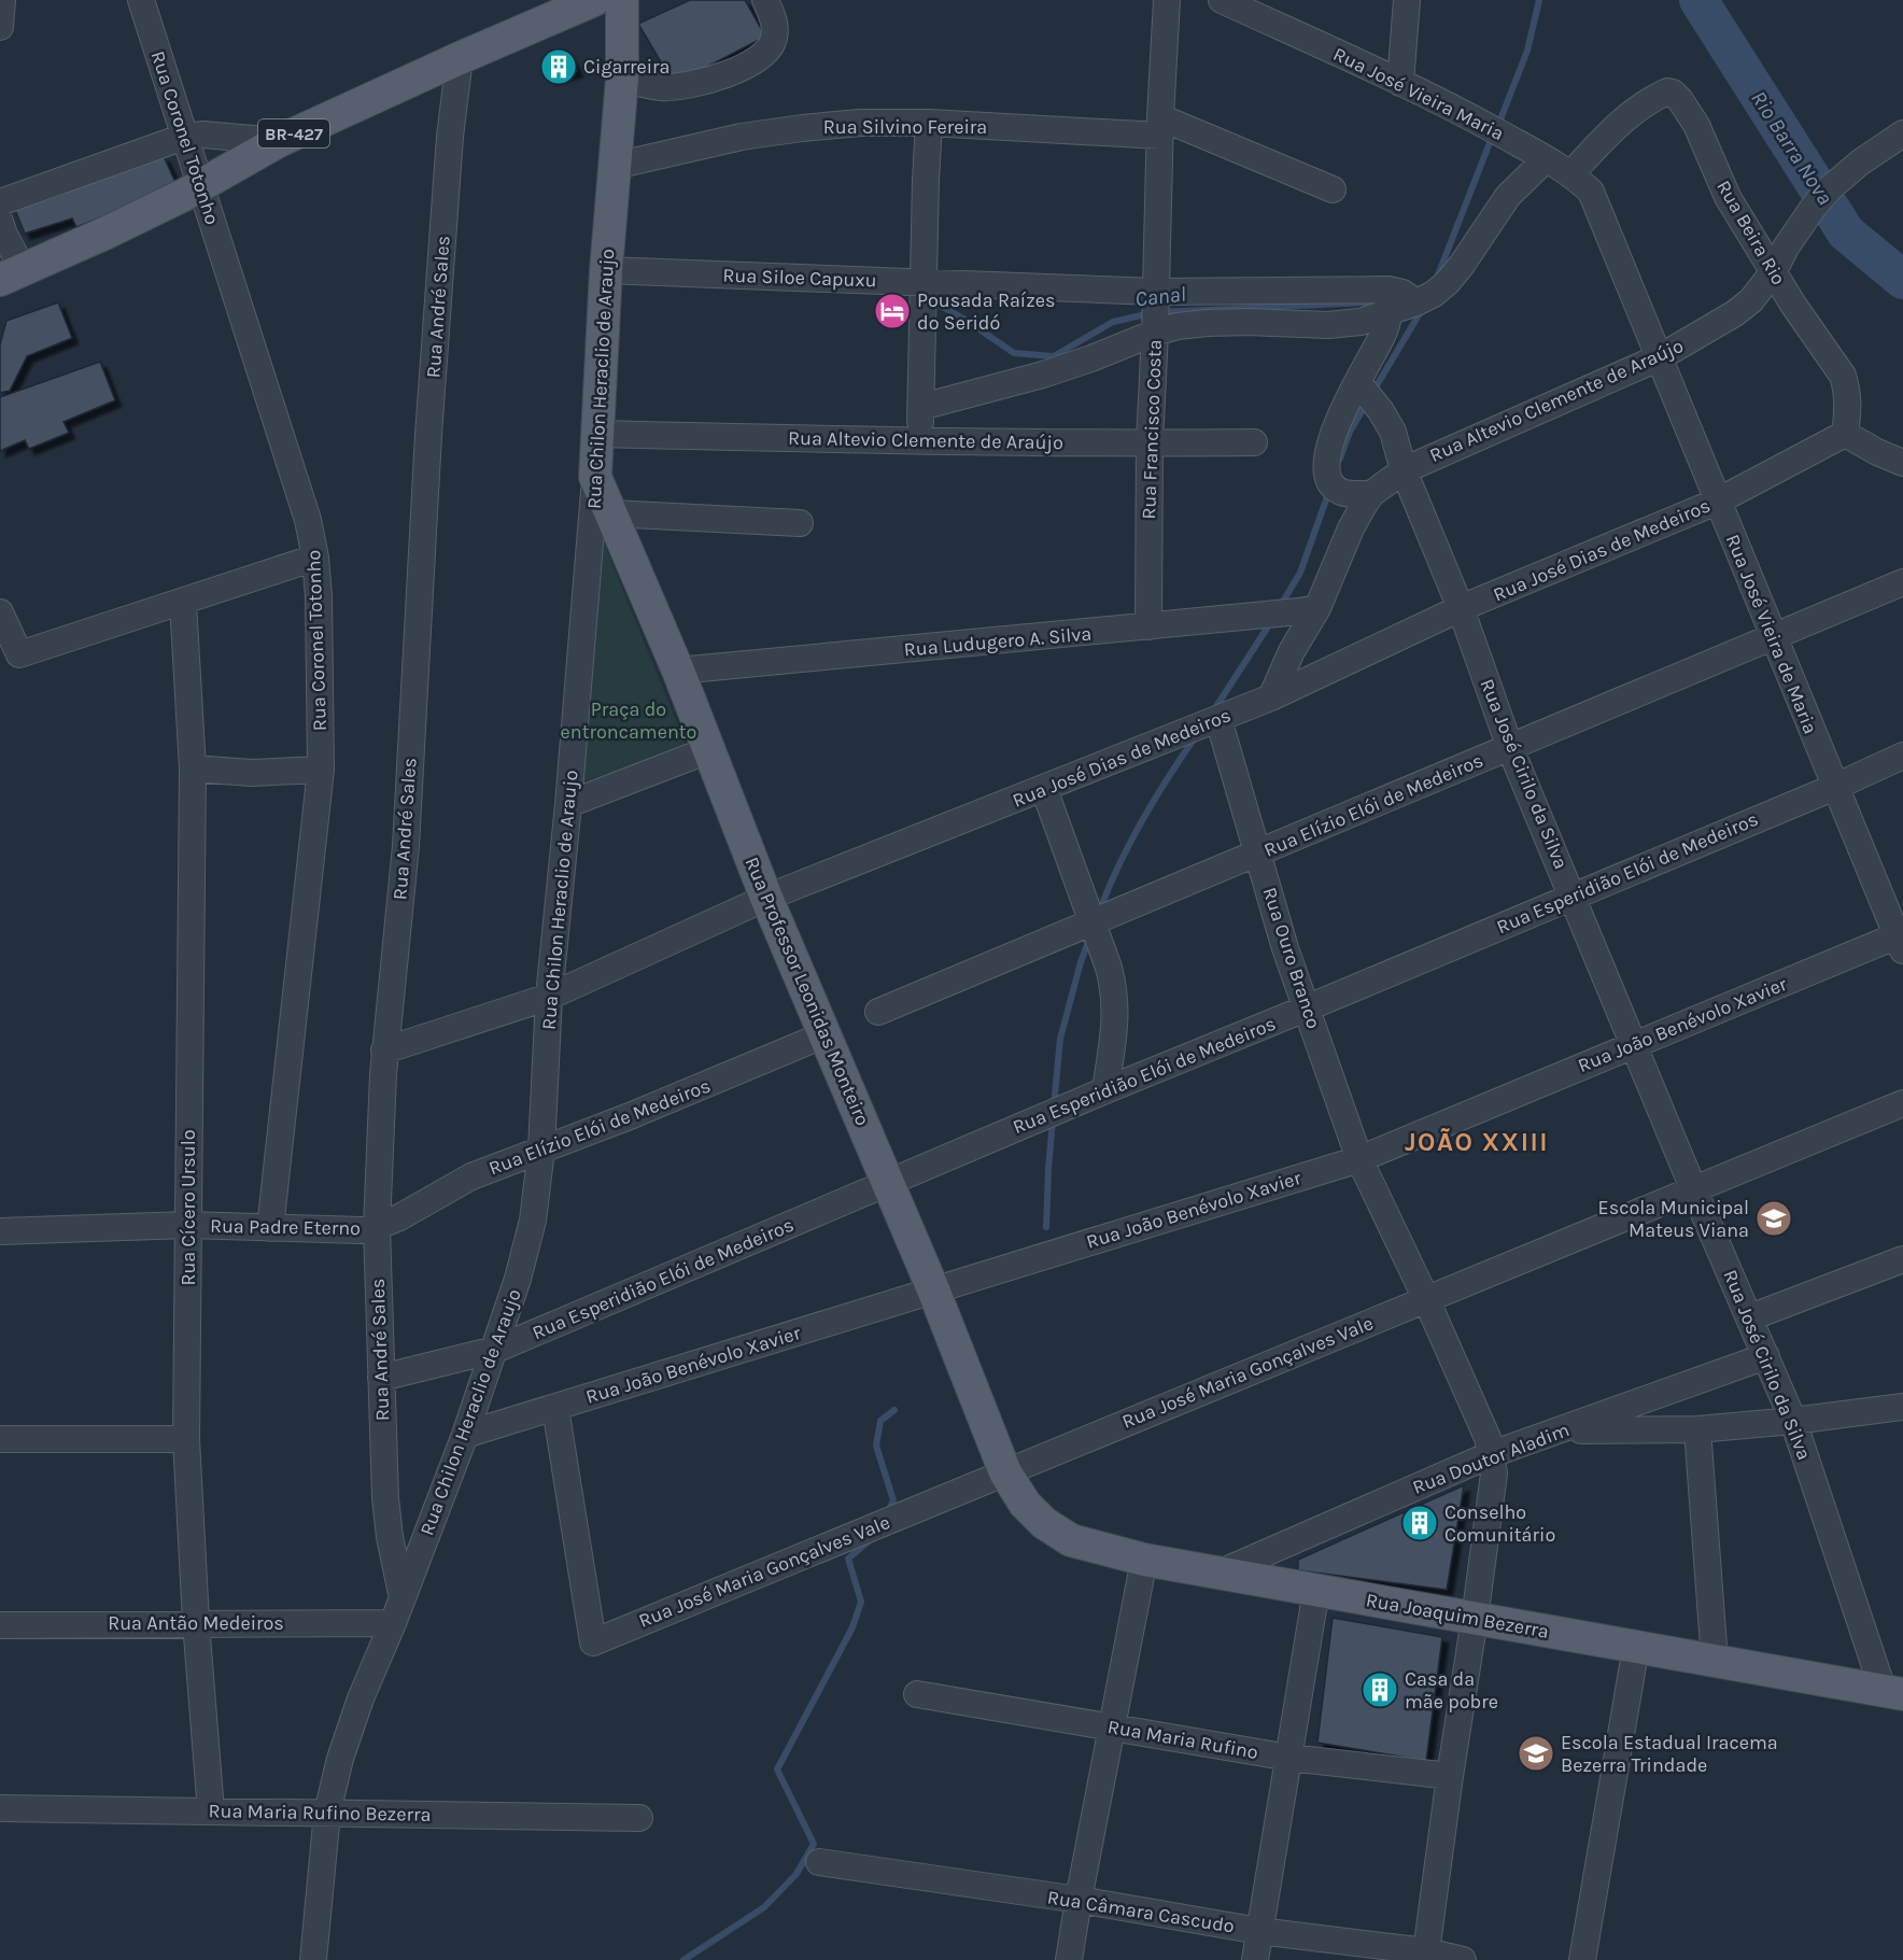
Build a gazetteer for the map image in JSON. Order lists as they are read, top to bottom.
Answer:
{
  "streets": {
    "main road": [
      "BR-427",
      "Rua Chilon Heraclio de Araujo",
      "Rua Professor Leonidas Monteiro",
      "Rua Joaquim Bezerra"
    ],
    "street": [
      "Rua José Vieira Maria",
      "Rua Silvino Fereira",
      "Rua Coronel Totonho",
      "Rua Beira Rio",
      "Rua Siloe Capuxu",
      "Rua André Sales",
      "Rua Altevio Clemente de Araújo",
      "Rua Francisco Costa",
      "Rua José Dias de Medeiros",
      "Rua José Vieira de Maria",
      "Rua Ludugero A. Silva",
      "Rua José Cirilo da Silva",
      "Rua Elízio Elói de Medeiros",
      "Rua Esperidião Elói de Medeiros",
      "Rua Ouro Branco",
      "Rua João Benévolo Xavier",
      "Rua Cícero Ursulo",
      "Rua Padre Eterno",
      "Rua José Maria Gonçalves Vale",
      "Rua Doutor Aladim",
      "Rua Antão Medeiros",
      "Rua Maria Rufino",
      "Rua Maria Rufino Bezerra",
      "Rua Câmara Cascudo"
    ]
  },
  "crossings": [
    ["Rua José Vieira Maria", "Rua Beira Rio"],
    ["Rua José Vieira Maria", "Rua José Vieira de Maria"],
    ["Rua Silvino Fereira", "Rua Chilon Heraclio de Araujo"],
    ["Rua Silvino Fereira", "Rua Francisco Costa"],
    ["BR-427", "Rua Coronel Totonho"],
    ["BR-427", "Rua André Sales"],
    ["Rua Coronel Totonho", "Rua Padre Eterno"],
    ["Rua Beira Rio", "Rua Altevio Clemente de Araújo"],
    ["Rua Beira Rio", "Rua José Dias de Medeiros"],
    ["Rua Siloe Capuxu", "Rua Chilon Heraclio de Araujo"],
    ["Rua Siloe Capuxu", "Rua Francisco Costa"],
    ["Rua André Sales", "Rua Chilon Heraclio de Araujo"],
    ["Rua André Sales", "Rua José Dias de Medeiros"],
    ["Rua André Sales", "Rua Elízio Elói de Medeiros"],
    ["Rua André Sales", "Rua Esperidião Elói de Medeiros"],
    ["Rua André Sales", "Rua Padre Eterno"],
    ["Rua Chilon Heraclio de Araujo", "Rua Altevio Clemente de Araújo"],
    ["Rua Chilon Heraclio de Araujo", "Rua José Dias de Medeiros"],
    ["Rua Chilon Heraclio de Araujo", "Rua Elízio Elói de Medeiros"],
    ["Rua Chilon Heraclio de Araujo", "Rua Esperidião Elói de Medeiros"],
    ["Rua Chilon Heraclio de Araujo", "Rua Professor Leonidas Monteiro"],
    ["Rua Chilon Heraclio de Araujo", "Rua João Benévolo Xavier"],
    ["Rua Chilon Heraclio de Araujo", "Rua Antão Medeiros"],
    ["Rua Altevio Clemente de Araújo", "Rua Francisco Costa"],
    ["Rua Altevio Clemente de Araújo", "Rua José Vieira de Maria"],
    ["Rua Altevio Clemente de Araújo", "Rua José Cirilo da Silva"],
    ["Rua Francisco Costa", "Rua Ludugero A. Silva"],
    ["Rua José Dias de Medeiros", "Rua José Vieira de Maria"],
    ["Rua José Dias de Medeiros", "Rua José Cirilo da Silva"],
    ["Rua José Dias de Medeiros", "Rua Ouro Branco"],
    ["Rua José Dias de Medeiros", "Rua Professor Leonidas Monteiro"],
    ["Rua José Vieira de Maria", "Rua Elízio Elói de Medeiros"],
    ["Rua José Vieira de Maria", "Rua Esperidião Elói de Medeiros"],
    ["Rua José Vieira de Maria", "Rua João Benévolo Xavier"],
    ["Rua Ludugero A. Silva", "Rua Professor Leonidas Monteiro"],
    ["Rua José Cirilo da Silva", "Rua Elízio Elói de Medeiros"],
    ["Rua José Cirilo da Silva", "Rua Esperidião Elói de Medeiros"],
    ["Rua José Cirilo da Silva", "Rua João Benévolo Xavier"],
    ["Rua José Cirilo da Silva", "Rua José Maria Gonçalves Vale"],
    ["Rua José Cirilo da Silva", "Rua Doutor Aladim"],
    ["Rua José Cirilo da Silva", "Rua Joaquim Bezerra"],
    ["Rua Elízio Elói de Medeiros", "Rua Ouro Branco"],
    ["Rua Elízio Elói de Medeiros", "Rua Professor Leonidas Monteiro"],
    ["Rua Elízio Elói de Medeiros", "Rua Padre Eterno"],
    ["Rua Esperidião Elói de Medeiros", "Rua Ouro Branco"],
    ["Rua Esperidião Elói de Medeiros", "Rua Professor Leonidas Monteiro"],
    ["Rua Ouro Branco", "Rua João Benévolo Xavier"],
    ["Rua Ouro Branco", "Rua José Maria Gonçalves Vale"],
    ["Rua Ouro Branco", "Rua Doutor Aladim"],
    ["Rua Ouro Branco", "Rua Joaquim Bezerra"],
    ["Rua Ouro Branco", "Rua Maria Rufino"],
    ["Rua Ouro Branco", "Rua Câmara Cascudo"],
    ["Rua Professor Leonidas Monteiro", "Rua João Benévolo Xavier"],
    ["Rua Professor Leonidas Monteiro", "Rua José Maria Gonçalves Vale"],
    ["Rua Professor Leonidas Monteiro", "Rua Joaquim Bezerra"],
    ["Rua João Benévolo Xavier", "Rua José Maria Gonçalves Vale"],
    ["Rua Cícero Ursulo", "Rua Padre Eterno"],
    ["Rua Cícero Ursulo", "Rua Antão Medeiros"],
    ["Rua Cícero Ursulo", "Rua Maria Rufino Bezerra"],
    ["Rua Doutor Aladim", "Rua Joaquim Bezerra"]
  ],
  "districts": ["JOÃO XXIII"],
  "water": ["Rio Barra Nova", "Canal"],
  "parks": ["Praça do entroncamento"],
  "places": {
    "building": ["Cigarreira", "Conselho Comunitário", "Casa da mãe pobre"],
    "hotel": ["Pousada Raízes do Seridó"],
    "school or university": ["Escola Municipal Mateus Viana", "Escola Estadual Iracema Bezerra Trindade"]
  }
}
